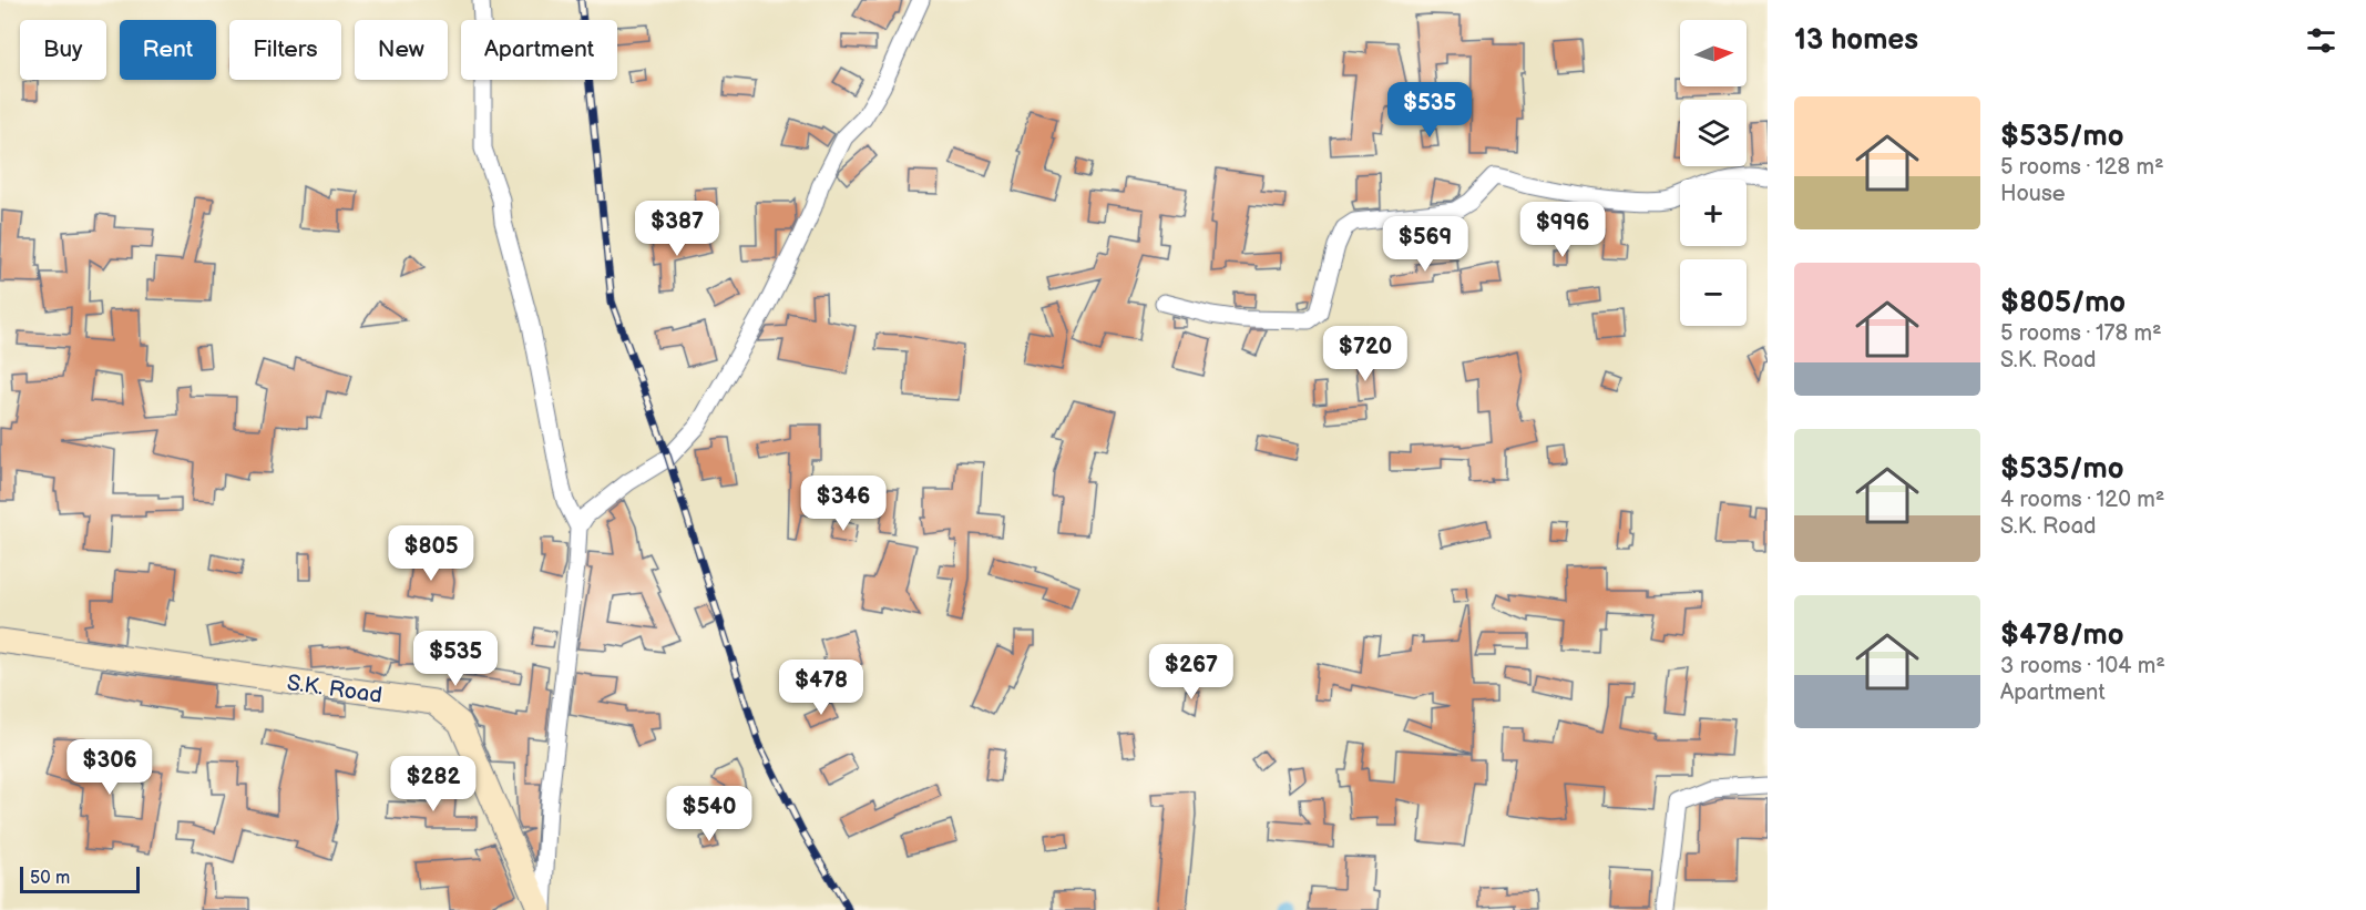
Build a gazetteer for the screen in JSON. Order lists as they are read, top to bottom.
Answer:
{
  "streets": {
    "main road": ["S.K. Road"]
  },
  "scale_bar": "50 m",
  "north": "right",
  "page": {
    "heading": "13 homes",
    "map_buttons": ["+", "−"],
    "chip": [
      "Buy",
      "Rent",
      "Filters",
      "New",
      "Apartment"
    ],
    "list": [
      {
        "name": "$535/mo",
        "note": "5 rooms · 128 m² · House"
      },
      {
        "name": "$805/mo",
        "note": "5 rooms · 178 m² · S.K. Road"
      },
      {
        "name": "$535/mo",
        "note": "4 rooms · 120 m² · S.K. Road"
      },
      {
        "name": "$478/mo",
        "note": "3 rooms · 104 m² · Apartment"
      }
    ],
    "price": [
      "$535",
      "$387",
      "$996",
      "$569",
      "$720",
      "$346",
      "$805",
      "$535",
      "$267",
      "$478",
      "$306",
      "$282",
      "$540"
    ],
    "scale": "50 m"
  }
}
